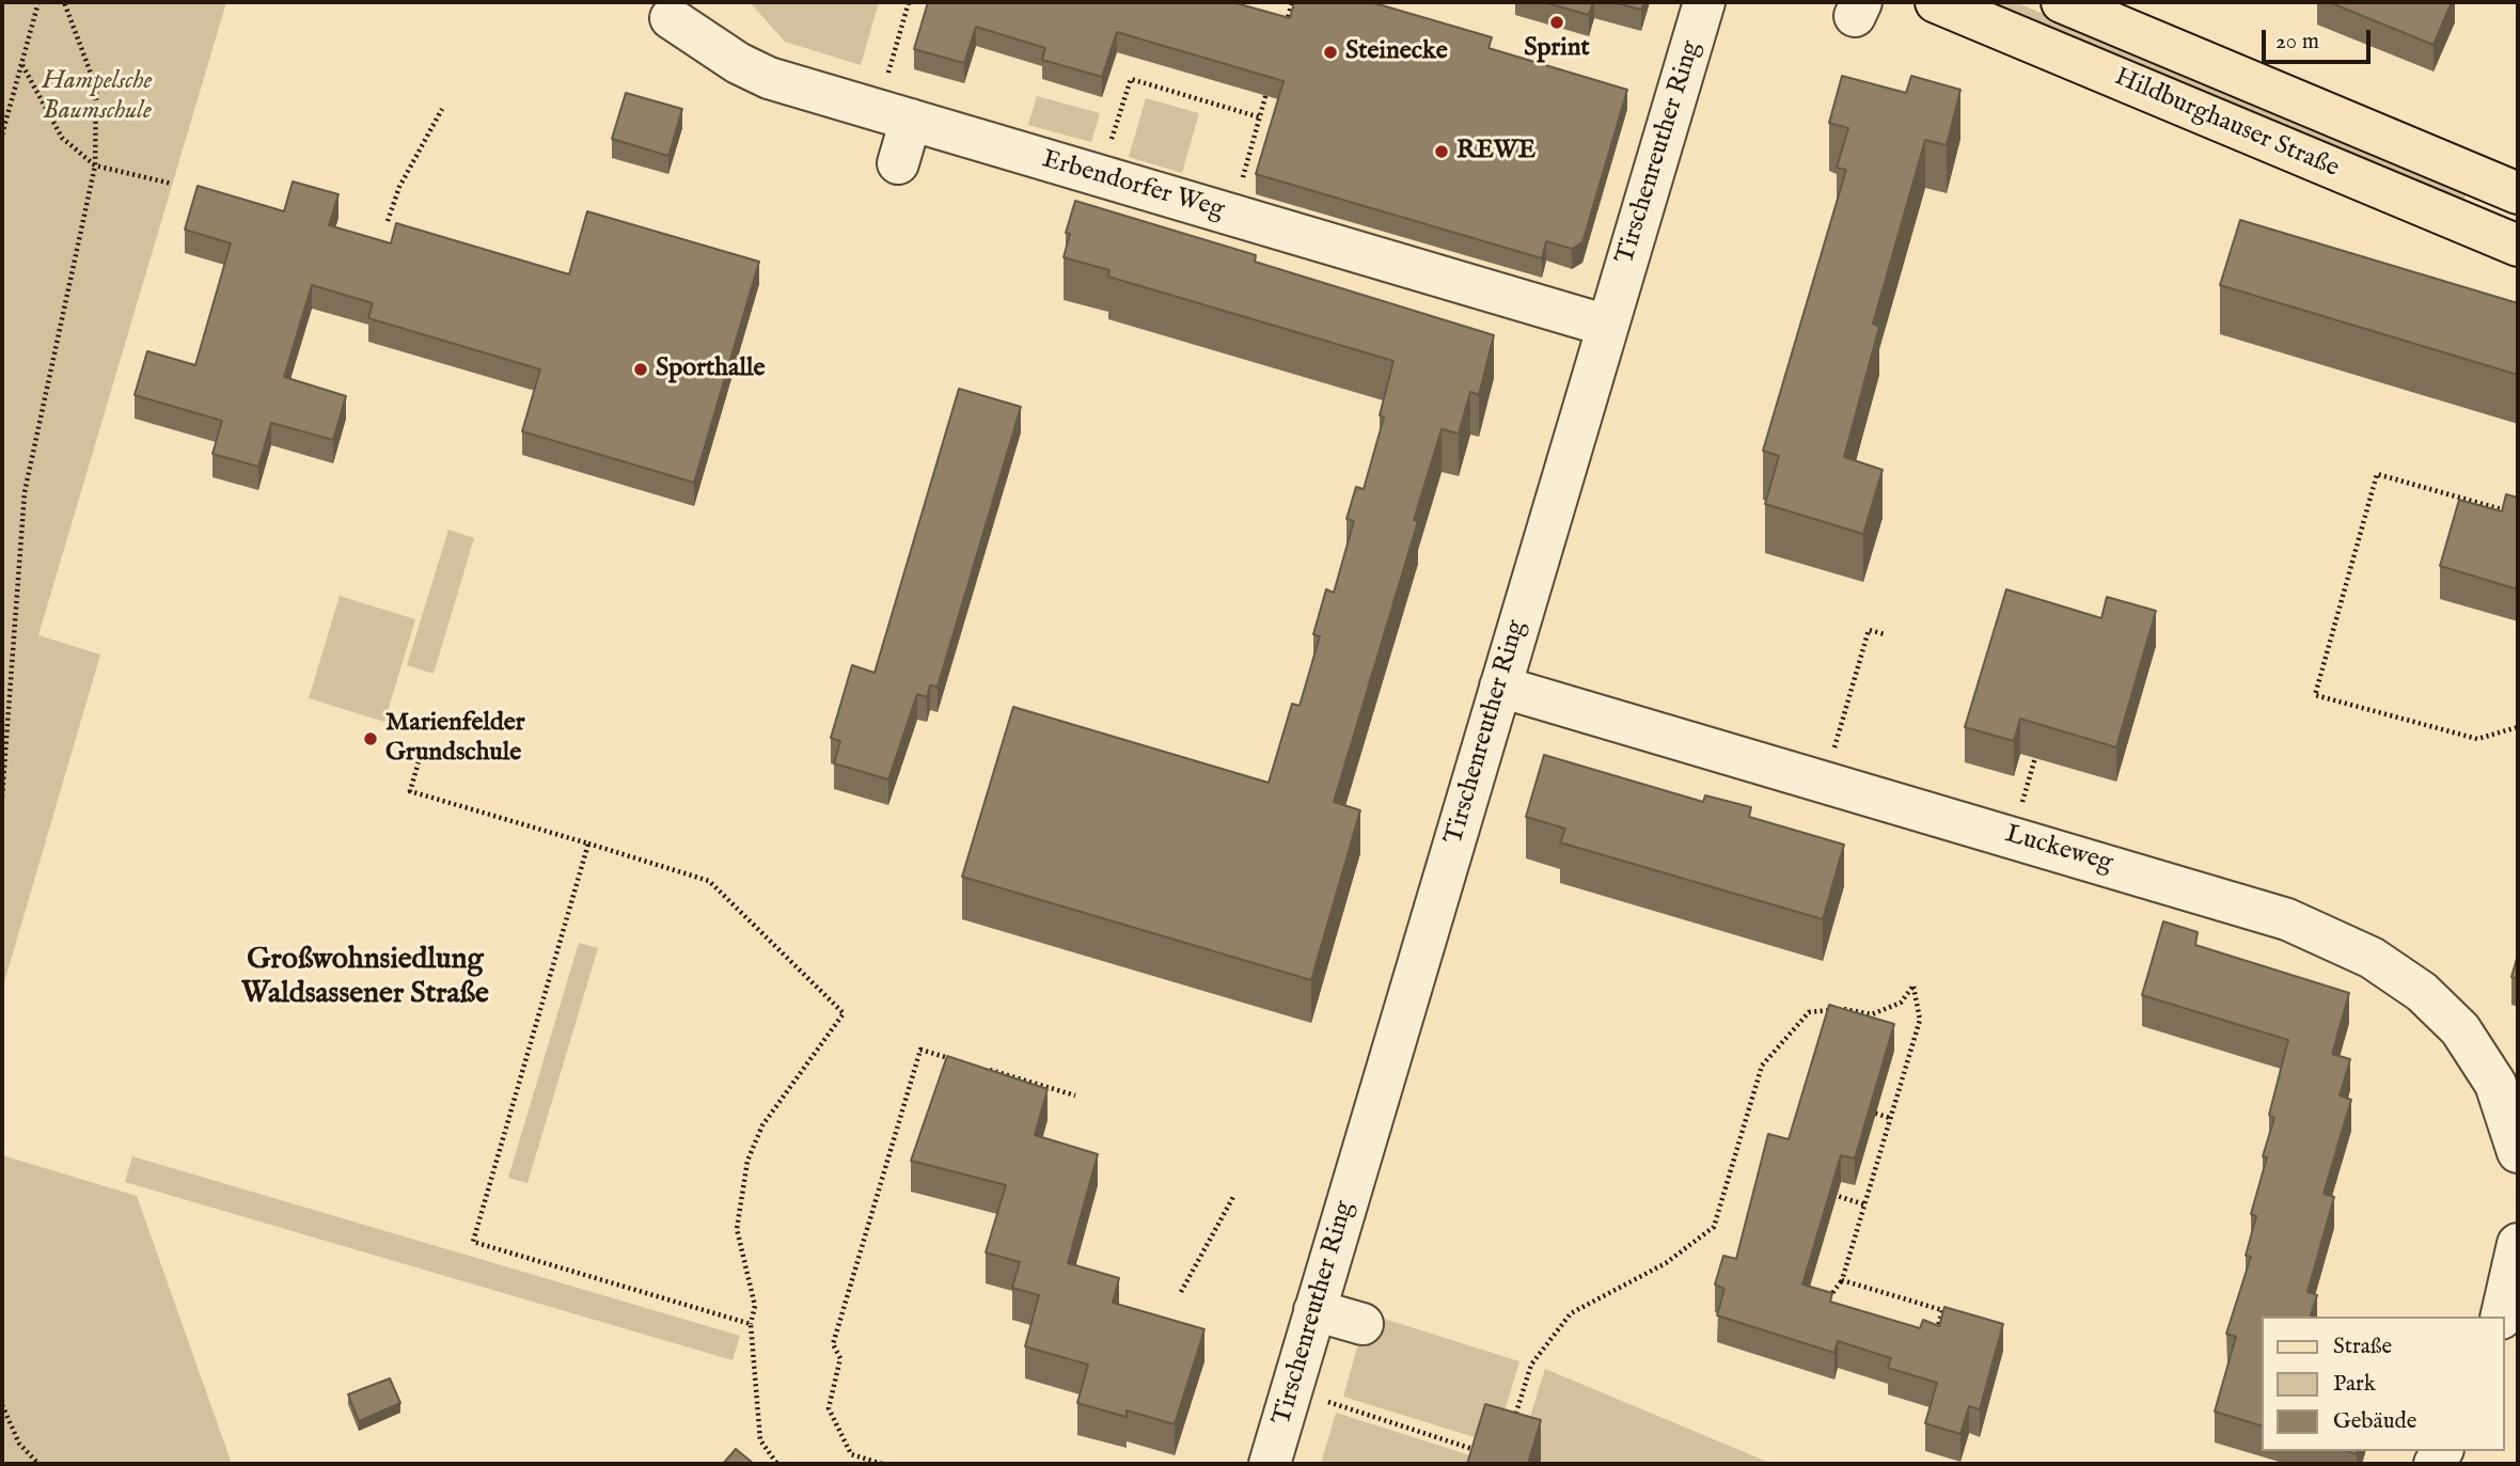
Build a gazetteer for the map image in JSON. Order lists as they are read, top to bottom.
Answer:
{
  "streets": {
    "main road": ["Hildburghauser Straße"],
    "street": ["Tirschenreuther Ring", "Erbendorfer Weg", "Luckeweg"]
  },
  "crossings": [
    ["Tirschenreuther Ring", "Erbendorfer Weg"],
    ["Tirschenreuther Ring", "Luckeweg"]
  ],
  "districts": ["Großwohnsiedlung Waldsassener Straße"],
  "parks": ["Hampelsche Baumschule"],
  "places": [
    "Sprint",
    "Steinecke",
    "REWE",
    "Sporthalle",
    "Marienfelder Grundschule"
  ],
  "legend": ["Straße", "Park", "Gebäude"],
  "scale_bar": "20 m"
}
